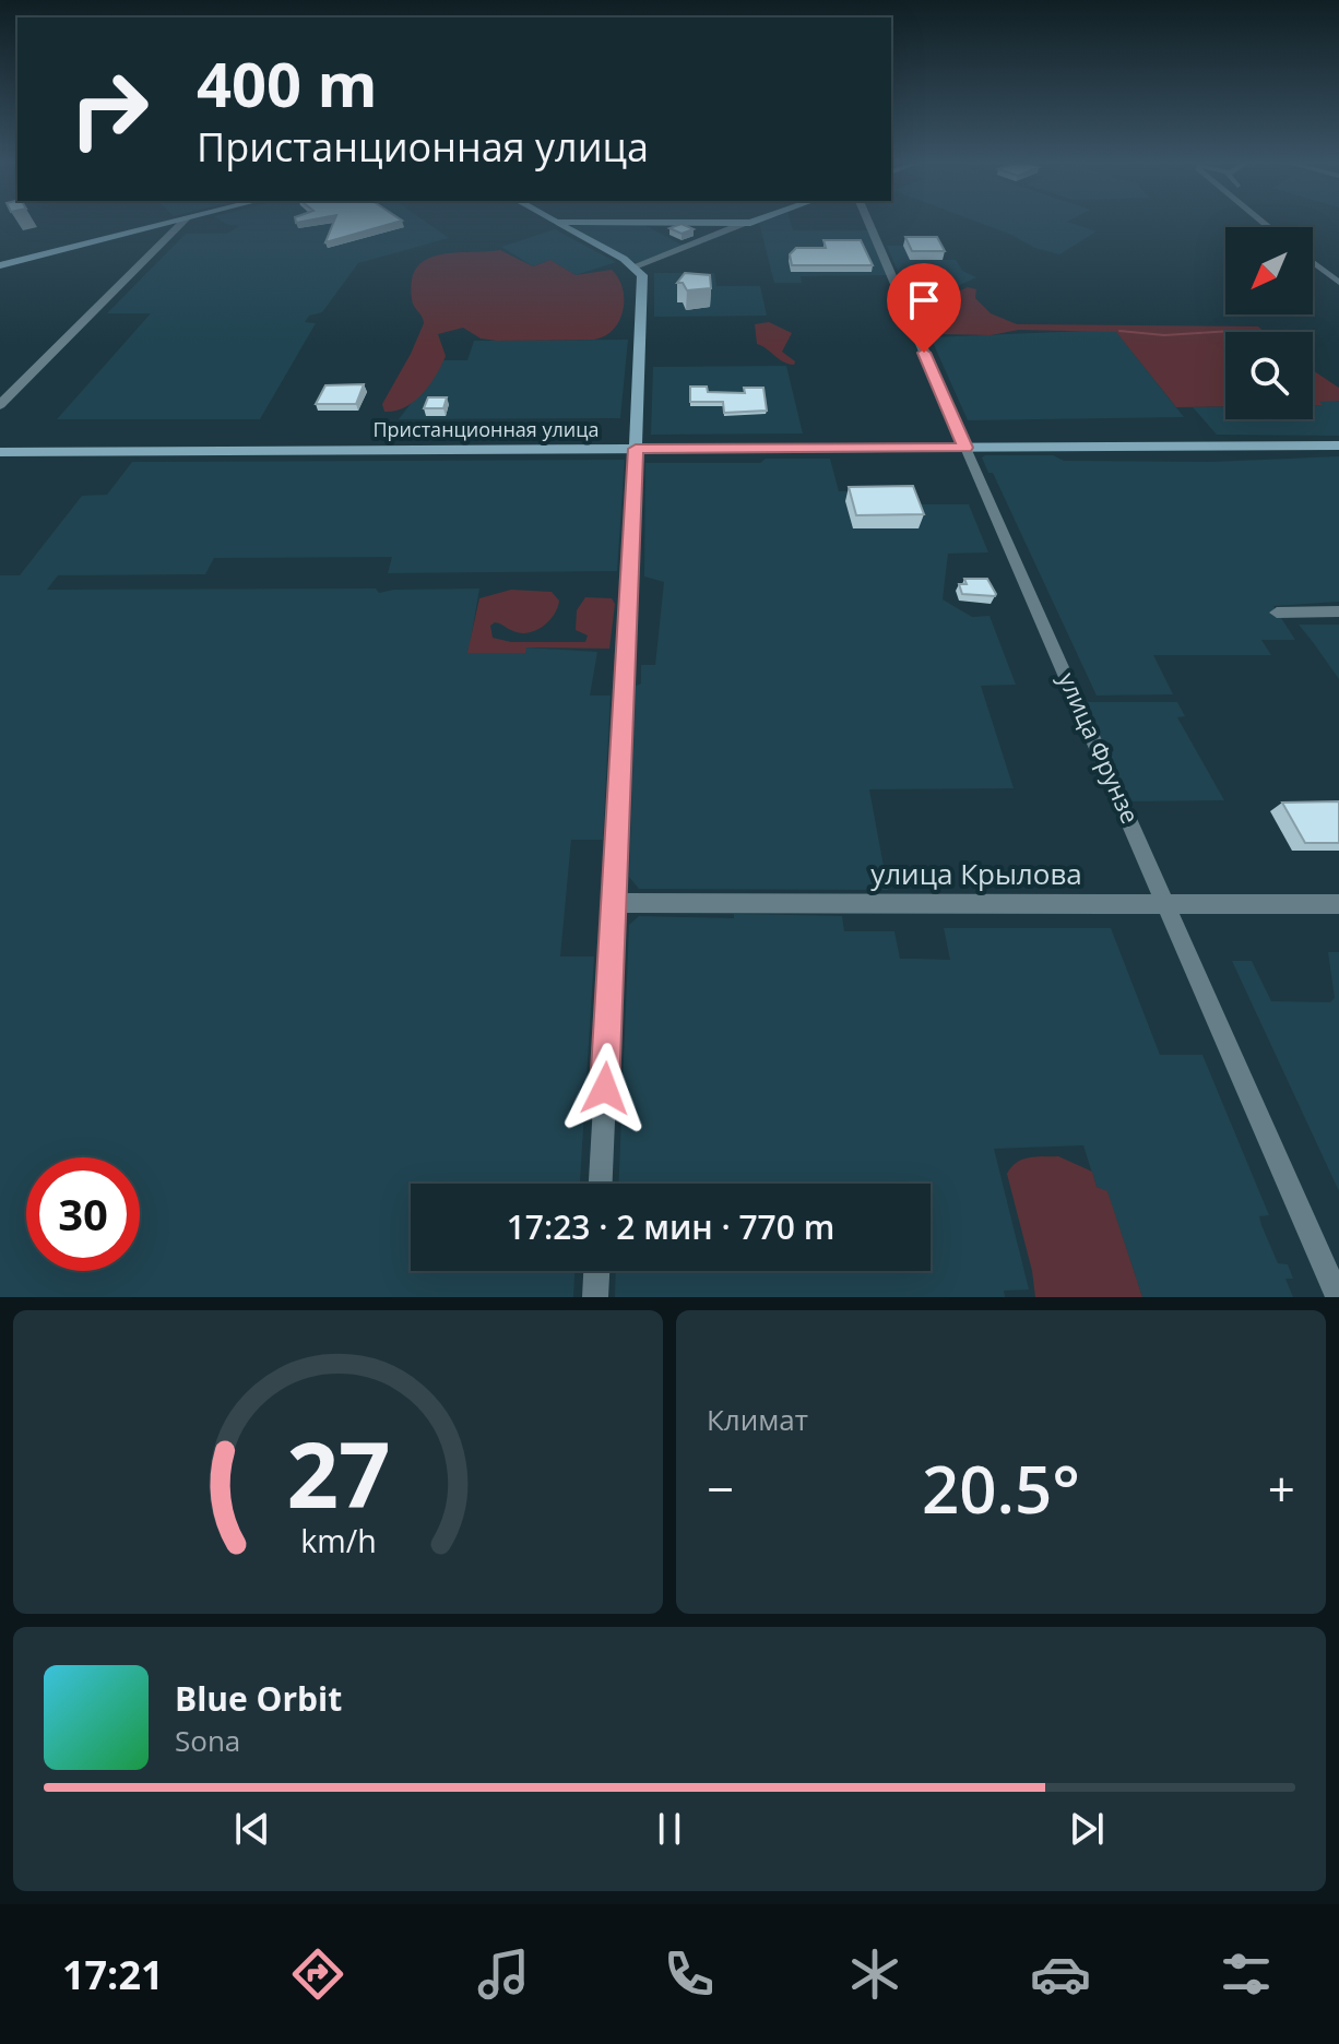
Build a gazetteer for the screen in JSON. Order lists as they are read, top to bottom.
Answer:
{
  "streets": {
    "main road": ["Пристанционная улица"],
    "street": ["улица Фрунзе", "улица Крылова"]
  },
  "crossings": [
    ["Пристанционная улица", "улица Фрунзе"],
    ["улица Фрунзе", "улица Крылова"]
  ],
  "north": "bottom left",
  "page": {
    "turn": ["400 m", "Пристанционная улица"],
    "limit": "30",
    "trip": "17:23 · 2 мин · 770 m",
    "tile": "Климат",
    "heat": ["−", "20.5°", "+"],
    "song": ["Blue Orbit", "Sona"],
    "tabs": "17:21",
    "gauge": ["27", "km/h"]
  }
}
